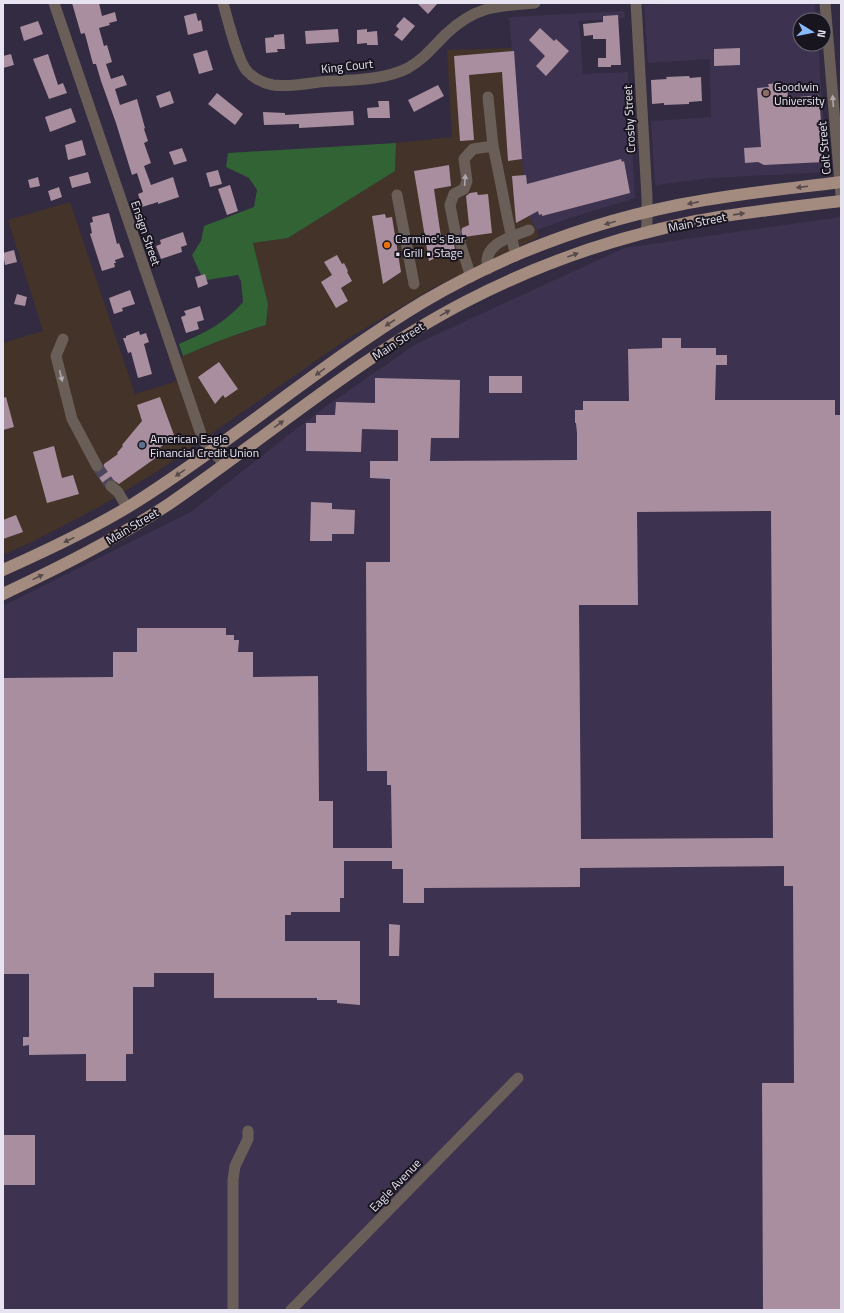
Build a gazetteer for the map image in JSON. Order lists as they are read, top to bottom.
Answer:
{
  "streets": {
    "main road": ["Main Street"],
    "street": [
      "King Court",
      "Crosby Street",
      "Colt Street",
      "Ensign Street",
      "Eagle Avenue"
    ]
  },
  "crossings": [
    ["Crosby Street", "Main Street"],
    ["Colt Street", "Main Street"],
    ["Main Street", "Ensign Street"]
  ],
  "one_way": ["Colt Street"],
  "places": ["Goodwin University", "Carmine's Bar • Grill • Stage", "American Eagle Financial Credit Union"],
  "north": "right"
}
